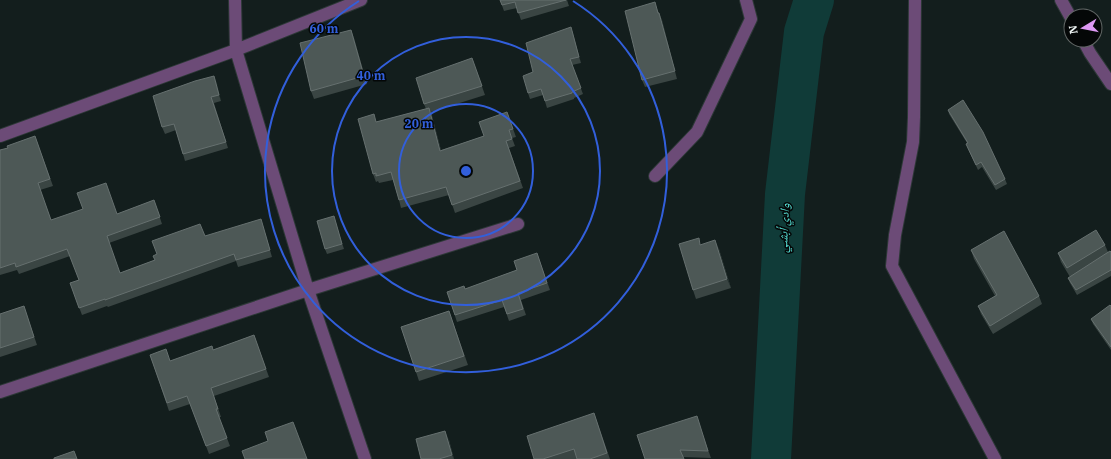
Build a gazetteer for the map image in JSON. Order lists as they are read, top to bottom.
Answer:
{
  "water": ["وادي أبشي"],
  "north": "left",
  "rings": ["60 m", "40 m", "20 m"]
}
